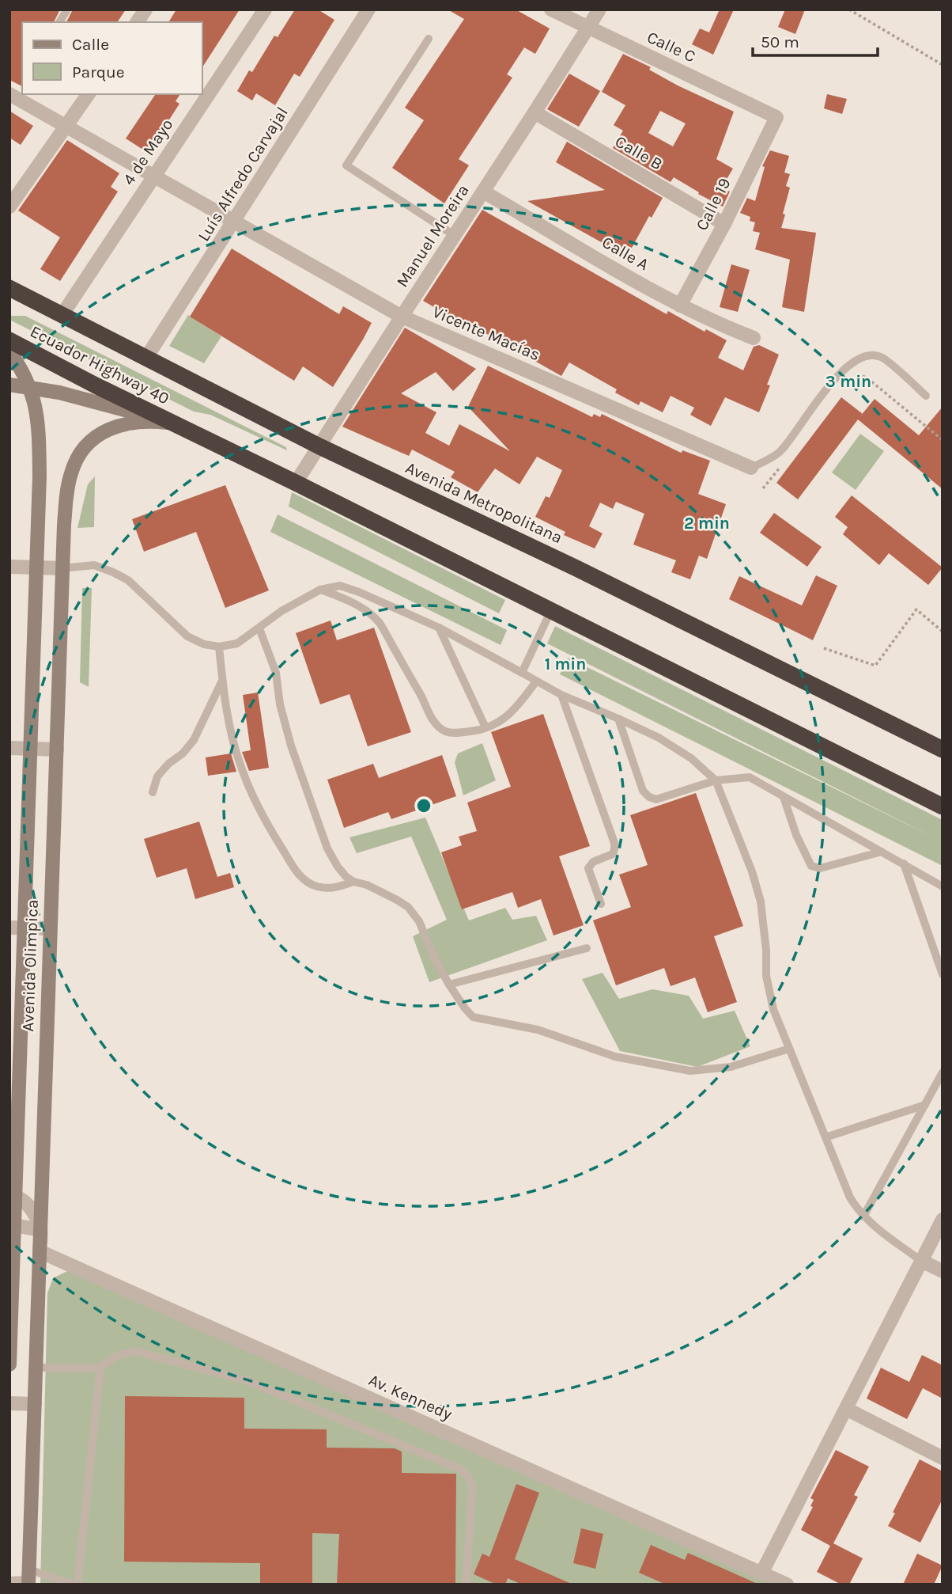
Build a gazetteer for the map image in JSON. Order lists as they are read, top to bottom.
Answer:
{
  "streets": {
    "highway": ["Ecuador Highway 40", "Avenida Metropolitana"],
    "street": [
      "Calle C",
      "4 de Mayo",
      "Calle B",
      "Luís Alfredo Carvajal",
      "Calle 19",
      "Manuel Moreira",
      "Calle A",
      "Vicente Macías",
      "Avenida Olimpica",
      "Av. Kennedy"
    ]
  },
  "crossings": [
    ["Calle C", "Calle 19"],
    ["Calle C", "Manuel Moreira"],
    ["4 de Mayo", "Vicente Macías"],
    ["4 de Mayo", "Avenida Metropolitana"],
    ["Calle B", "Calle 19"],
    ["Calle B", "Manuel Moreira"],
    ["Luís Alfredo Carvajal", "Vicente Macías"],
    ["Luís Alfredo Carvajal", "Avenida Metropolitana"],
    ["Calle 19", "Calle A"],
    ["Manuel Moreira", "Calle A"],
    ["Manuel Moreira", "Vicente Macías"],
    ["Manuel Moreira", "Avenida Metropolitana"],
    ["Ecuador Highway 40", "Avenida Olimpica"]
  ],
  "legend": ["Calle", "Parque"],
  "scale_bar": "50 m",
  "rings": ["3 min", "2 min", "1 min"]
}
